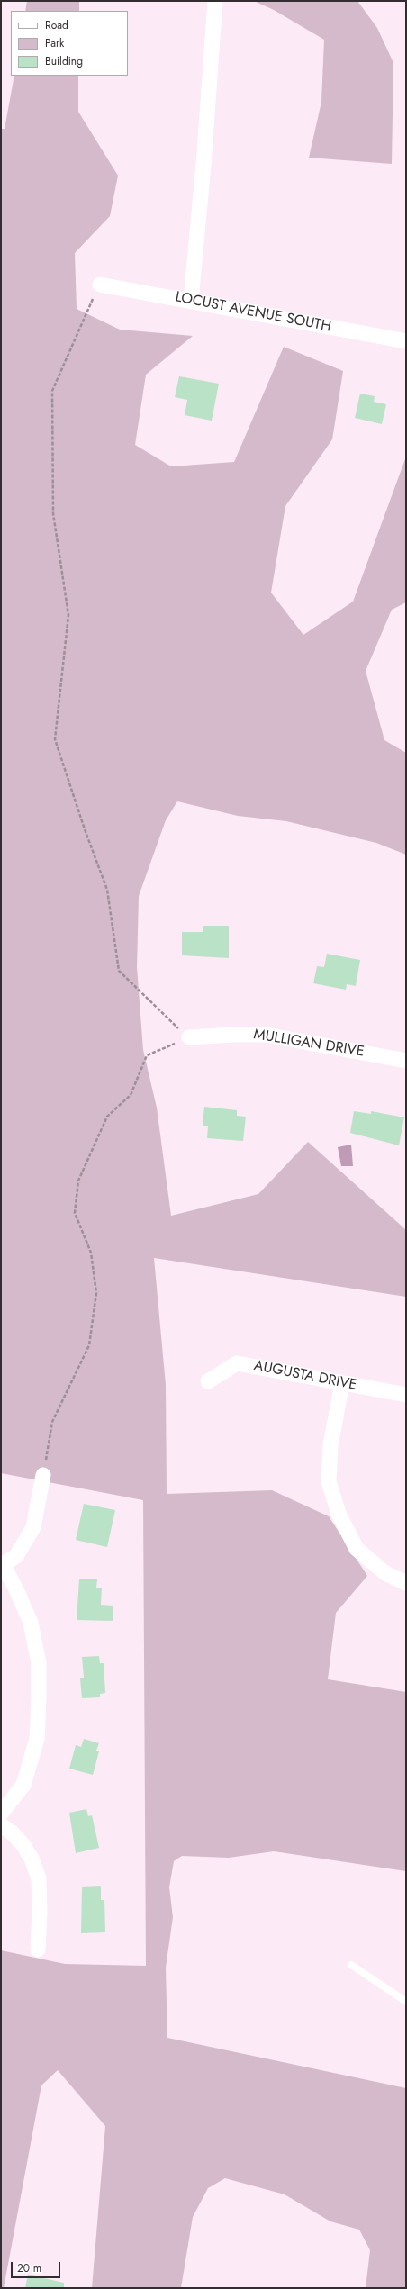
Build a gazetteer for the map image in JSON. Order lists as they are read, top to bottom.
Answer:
{
  "streets": {
    "street": ["LOCUST AVENUE SOUTH", "MULLIGAN DRIVE", "AUGUSTA DRIVE"]
  },
  "legend": ["Road", "Park", "Building"],
  "scale_bar": "20 m"
}
